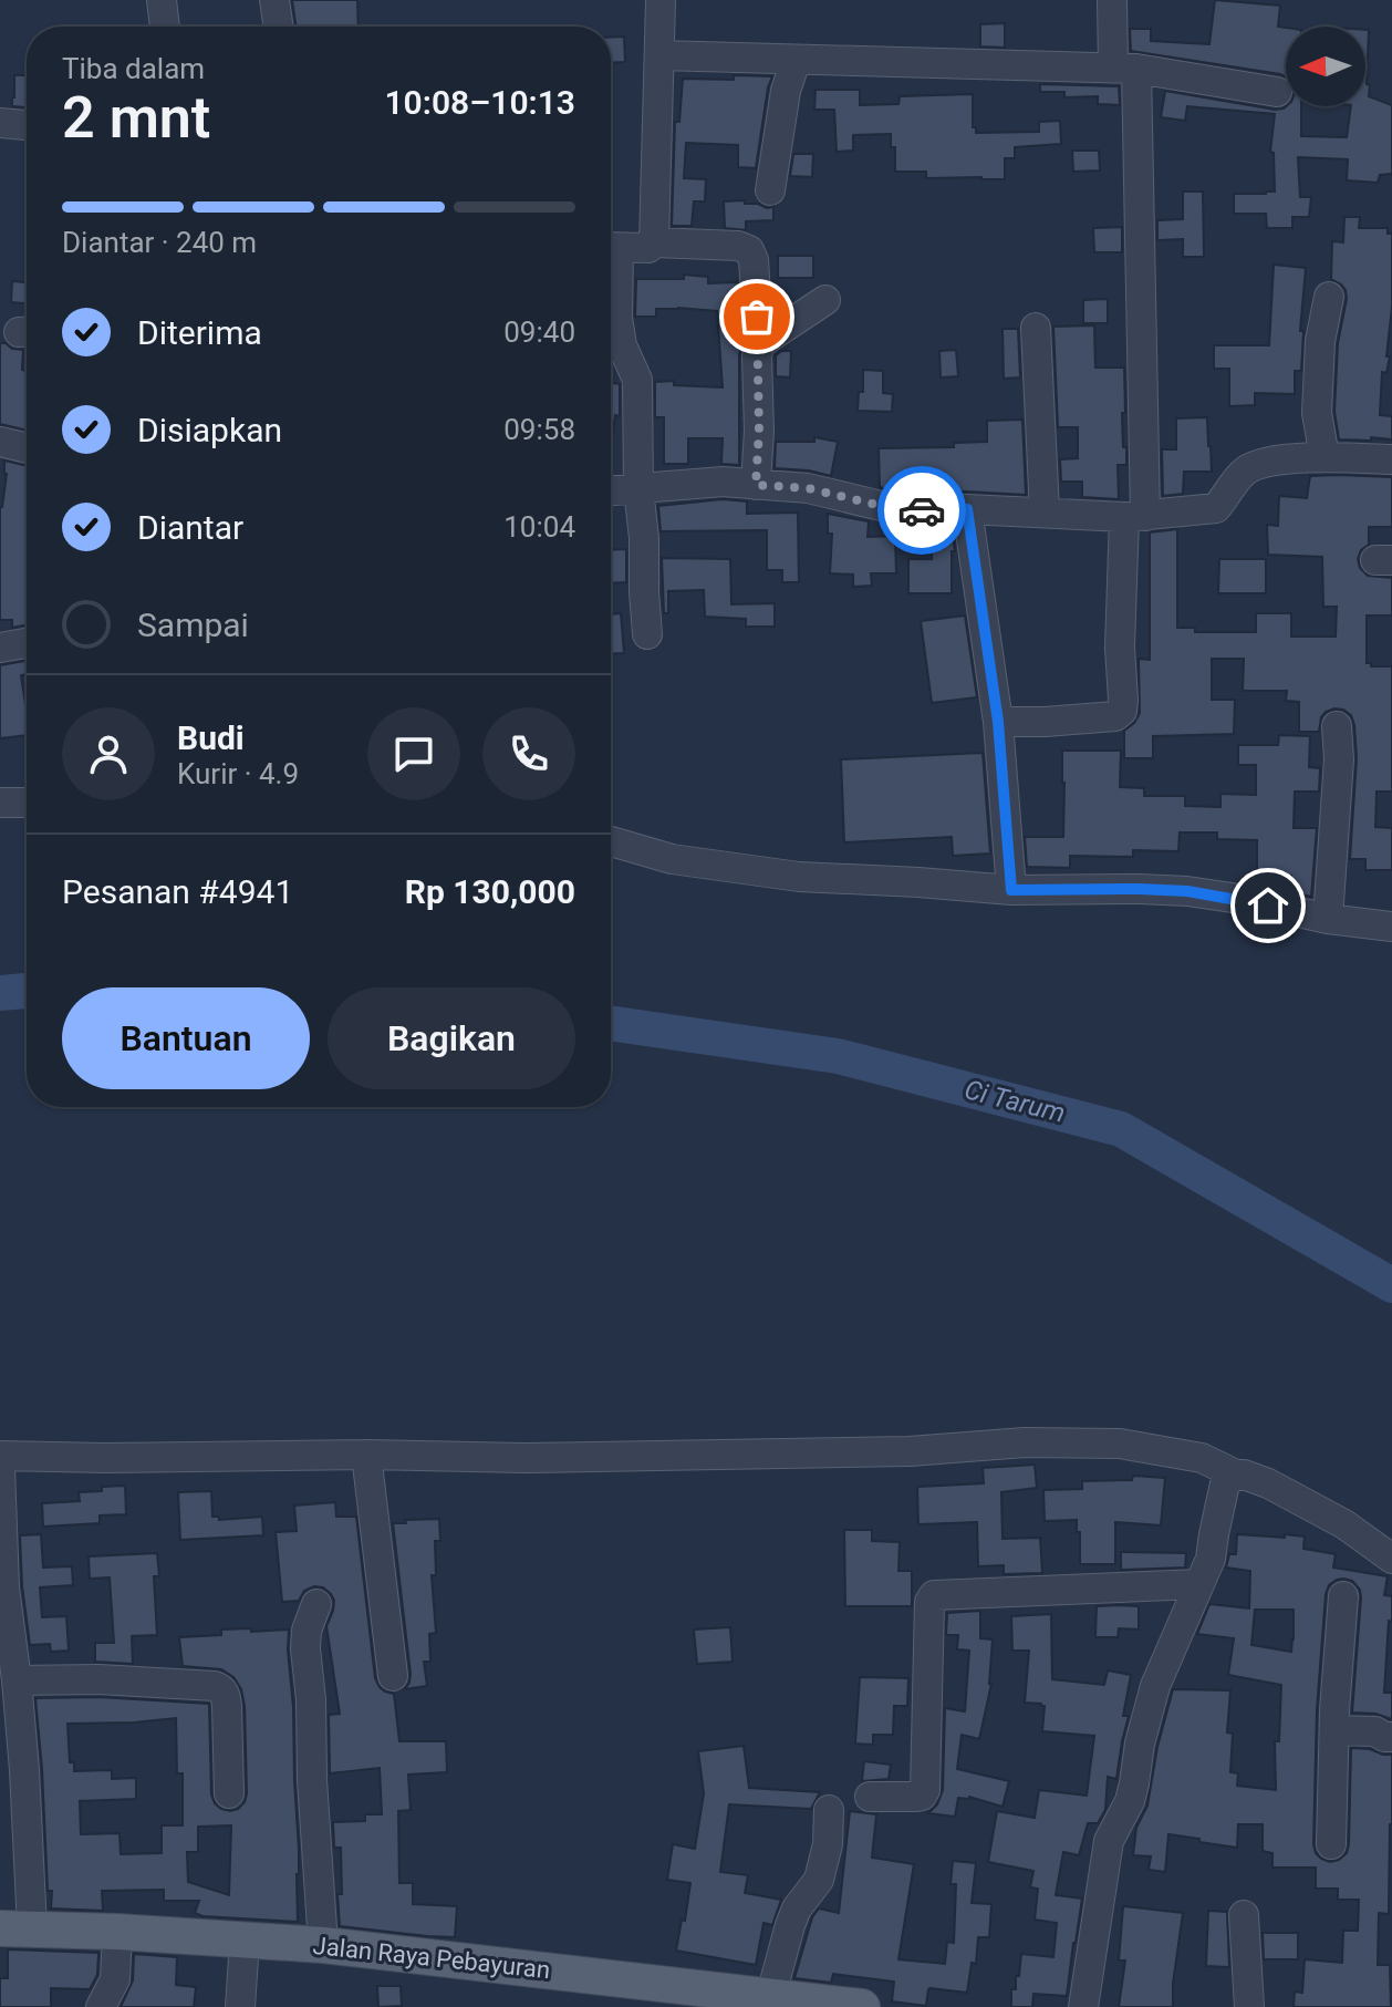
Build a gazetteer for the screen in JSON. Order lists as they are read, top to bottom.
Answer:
{
  "streets": {
    "main road": ["Jalan Raya Pebayuran"]
  },
  "water": ["Ci Tarum"],
  "north": "left",
  "page": {
    "heading": ["2 mnt", "Tiba dalam", "10:08–10:13"],
    "panel": [
      "Budi",
      "Kurir · 4.9",
      "Pesanan #4941",
      "Rp 130,000"
    ],
    "bar": "Diantar · 240 m",
    "list": [
      ["Diterima", "09:40"],
      ["Disiapkan", "09:58"],
      ["Diantar", "10:04"],
      "Sampai"
    ],
    "buttons": ["Bantuan", "Bagikan"]
  }
}
